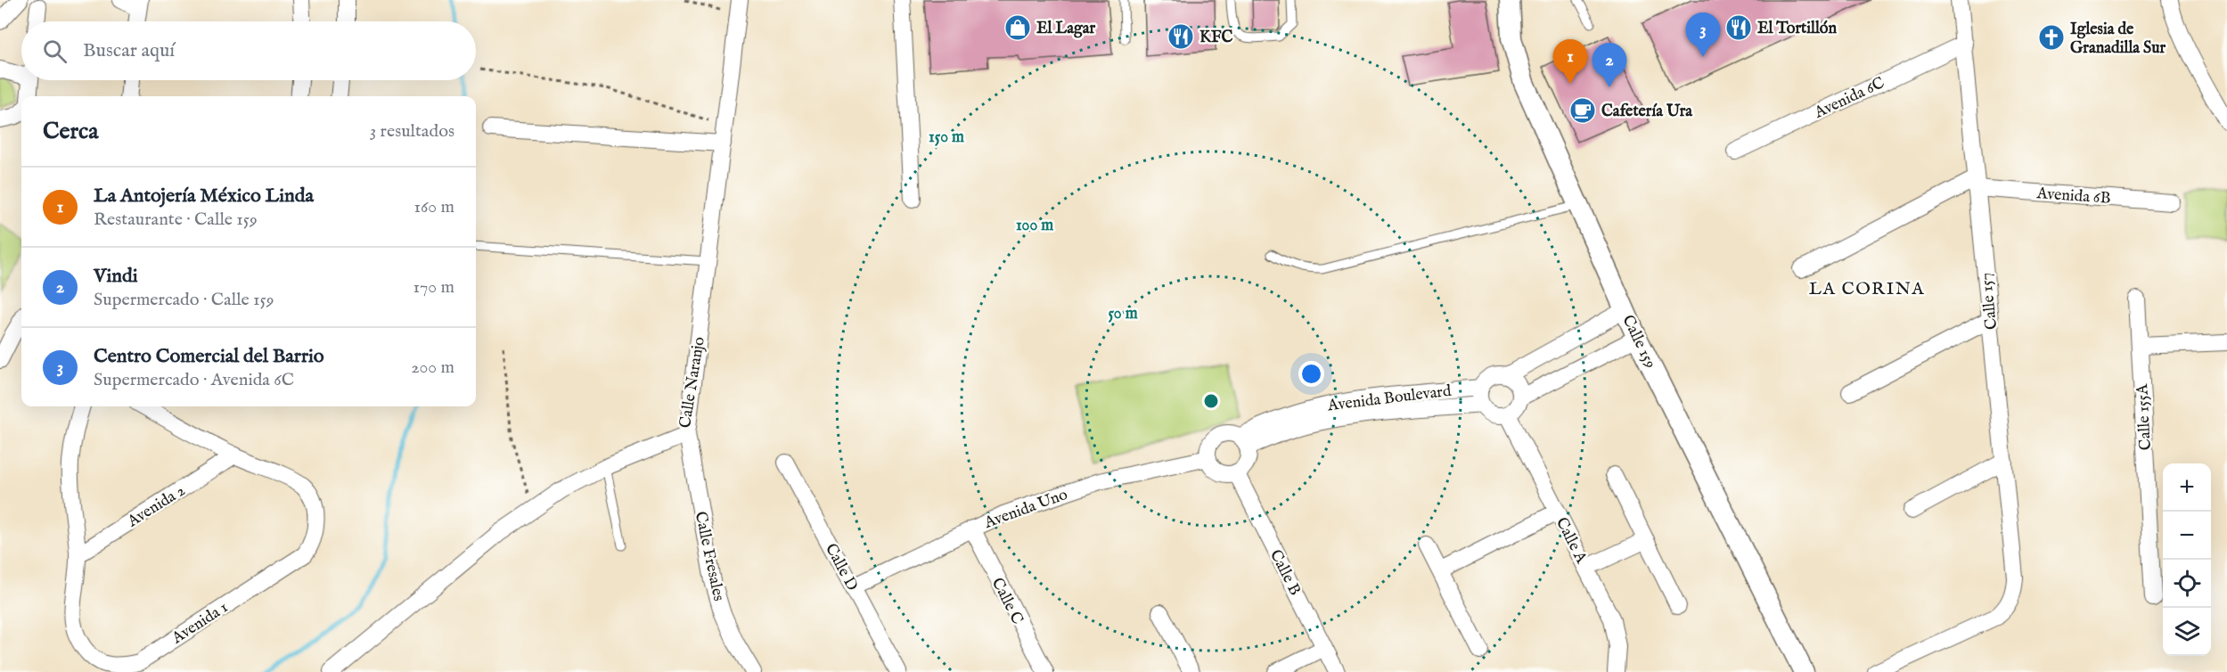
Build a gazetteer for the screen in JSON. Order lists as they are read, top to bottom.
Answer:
{
  "streets": {
    "street": [
      "Avenida 6C",
      "Avenida 6B",
      "Calle 157",
      "Calle 159",
      "Calle Naranjo",
      "Avenida Boulevard",
      "Calle 155A",
      "Avenida 2",
      "Avenida Uno",
      "Calle A",
      "Calle Fresales",
      "Calle D",
      "Calle B",
      "Calle C",
      "Avenida 1"
    ]
  },
  "crossings": [
    ["Avenida 6C", "Calle 157"],
    ["Avenida 6B", "Calle 157"],
    ["Calle Naranjo", "Calle Fresales"],
    ["Avenida Boulevard", "Avenida Uno"],
    ["Avenida Boulevard", "Calle A"],
    ["Avenida Boulevard", "Calle B"],
    ["Avenida 2", "Avenida 1"],
    ["Avenida Uno", "Calle D"],
    ["Avenida Uno", "Calle B"],
    ["Avenida Uno", "Calle C"]
  ],
  "districts": ["LA CORINA"],
  "places": {
    "shop": ["El Lagar"],
    "restaurant": ["El Tortillón", "KFC"],
    "church": ["Iglesia de Granadilla Sur"],
    "cafe": ["Cafetería Ura"]
  },
  "page": {
    "pins": ["3", "1", "2"],
    "search": "Buscar aquí",
    "heading": ["Cerca", "3 resultados"],
    "list": [
      {
        "mark": "1",
        "name": "La Antojería México Linda",
        "note": "Restaurante · Calle 159",
        "value": "160 m"
      },
      {
        "mark": "2",
        "name": "Vindi",
        "note": "Supermercado · Calle 159",
        "value": "170 m"
      },
      {
        "mark": "3",
        "name": "Centro Comercial del Barrio",
        "note": "Supermercado · Avenida 6C",
        "value": "200 m"
      }
    ],
    "map_buttons": ["+", "−"]
  },
  "rings": ["150 m", "100 m", "50 m"]
}
